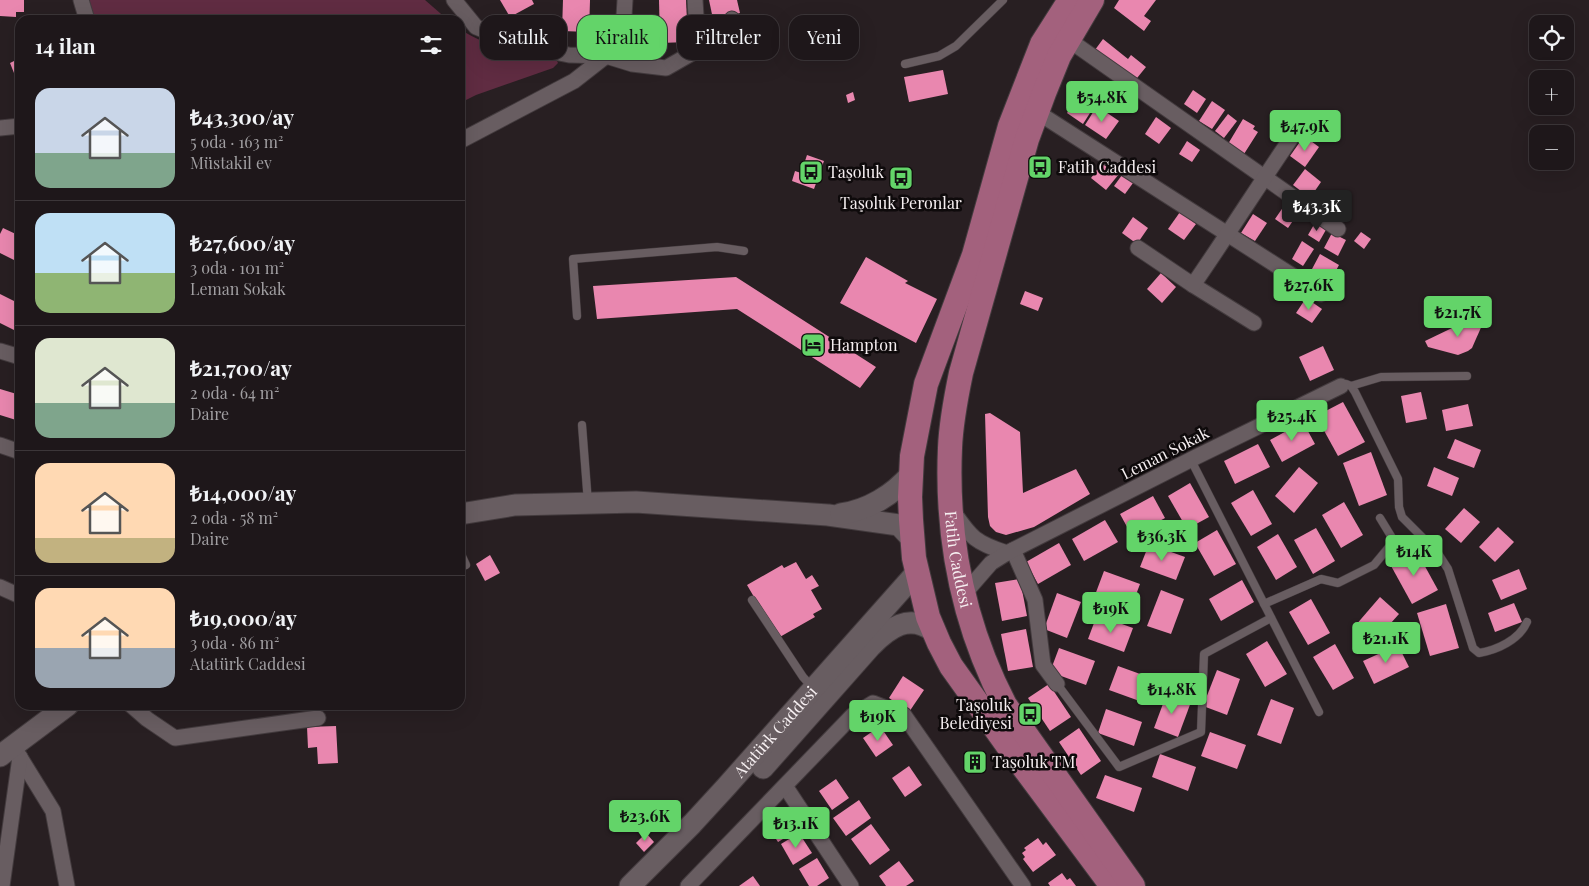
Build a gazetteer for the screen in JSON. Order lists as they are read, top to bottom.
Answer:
{
  "streets": {
    "main road": ["Fatih Caddesi", "Atatürk Caddesi"],
    "street": ["Leman Sokak"]
  },
  "crossings": [
    ["Leman Sokak", "Fatih Caddesi"]
  ],
  "places": {
    "bus stop": [
      "Fatih Caddesi",
      "Taşoluk",
      "Taşoluk Peronlar",
      "Taşoluk Belediyesi"
    ],
    "hotel": ["Hampton"],
    "building": ["Taşoluk TM"]
  },
  "page": {
    "map_buttons": ["+", "−"],
    "chip": [
      "Satılık",
      "Kiralık",
      "Filtreler",
      "Yeni"
    ],
    "heading": "14 ilan",
    "list": [
      {
        "name": "₺43,300/ay",
        "note": "5 oda · 163 m² · Müstakil ev"
      },
      {
        "name": "₺27,600/ay",
        "note": "3 oda · 101 m² · Leman Sokak"
      },
      {
        "name": "₺21,700/ay",
        "note": "2 oda · 64 m² · Daire"
      },
      {
        "name": "₺14,000/ay",
        "note": "2 oda · 58 m² · Daire"
      },
      {
        "name": "₺19,000/ay",
        "note": "3 oda · 86 m² · Atatürk Caddesi"
      }
    ],
    "price": [
      "₺54.8K",
      "₺47.9K",
      "₺43.3K",
      "₺27.6K",
      "₺21.7K",
      "₺25.4K",
      "₺36.3K",
      "₺14K",
      "₺19K",
      "₺21.1K",
      "₺14.8K",
      "₺19K",
      "₺23.6K",
      "₺13.1K"
    ]
  }
}
